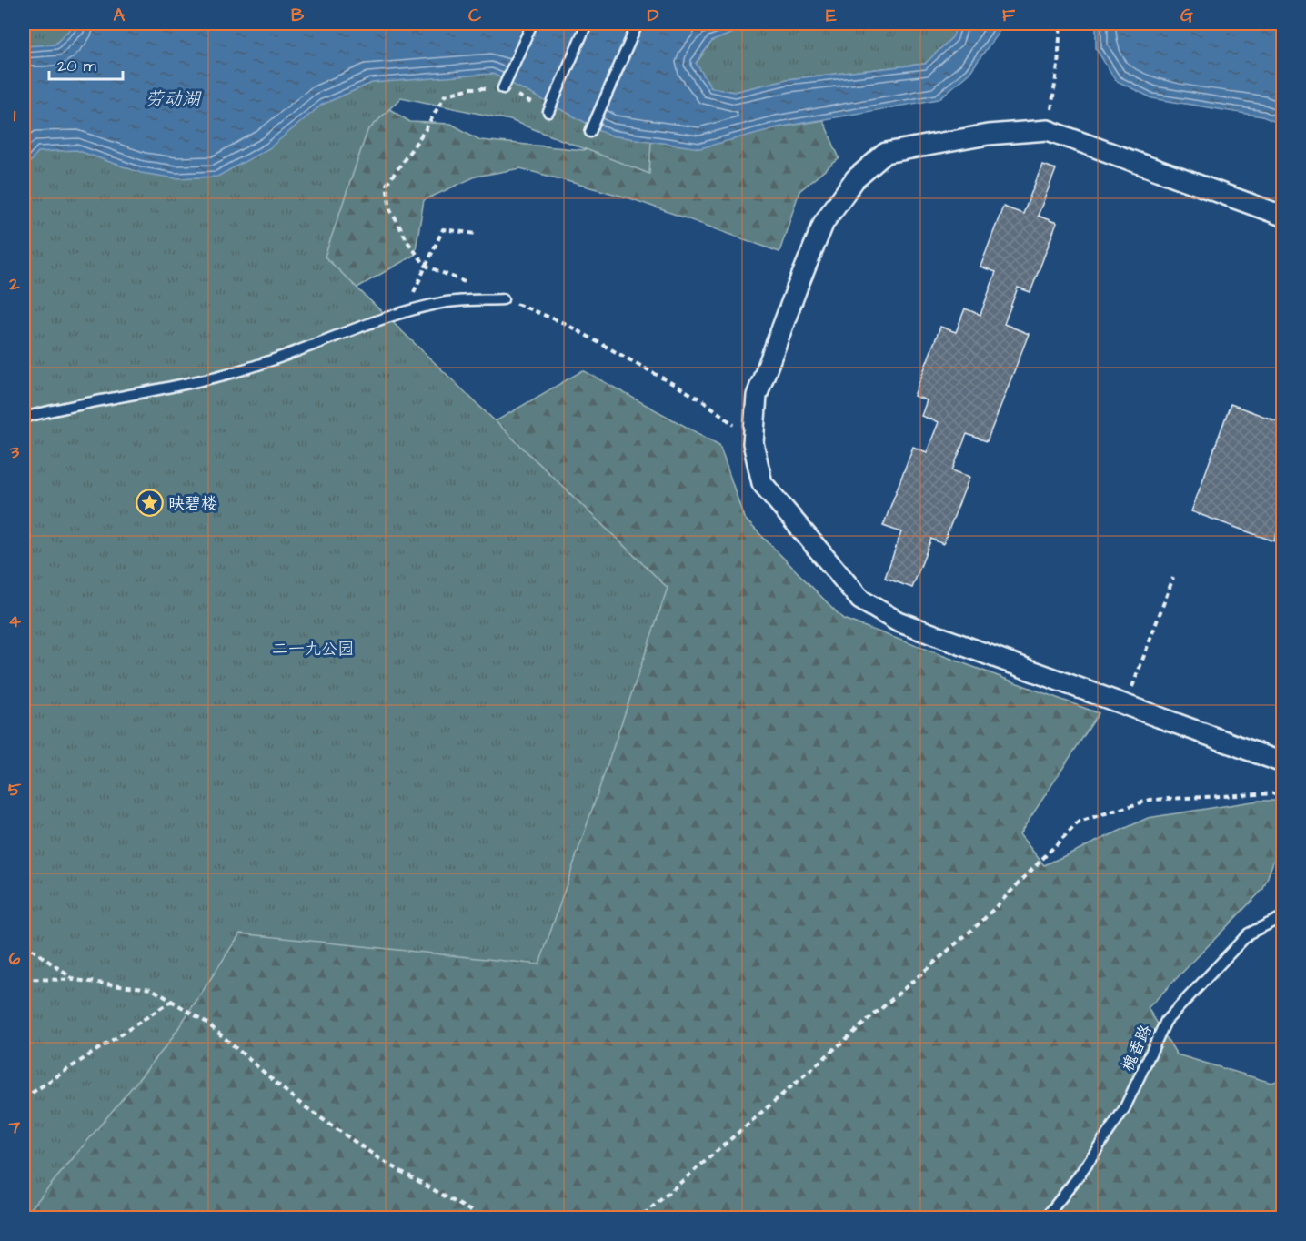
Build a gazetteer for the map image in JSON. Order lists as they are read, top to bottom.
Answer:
{
  "streets": {
    "lane": ["槐香路"]
  },
  "water": ["劳动湖"],
  "parks": ["二一九公园"],
  "places": {
    "place": ["映碧楼"]
  },
  "scale_bar": "20 m",
  "grid": {
    "columns": [
      "A",
      "B",
      "C",
      "D",
      "E",
      "F",
      "G"
    ],
    "rows": [
      "1",
      "2",
      "3",
      "4",
      "5",
      "6",
      "7"
    ]
  }
}
